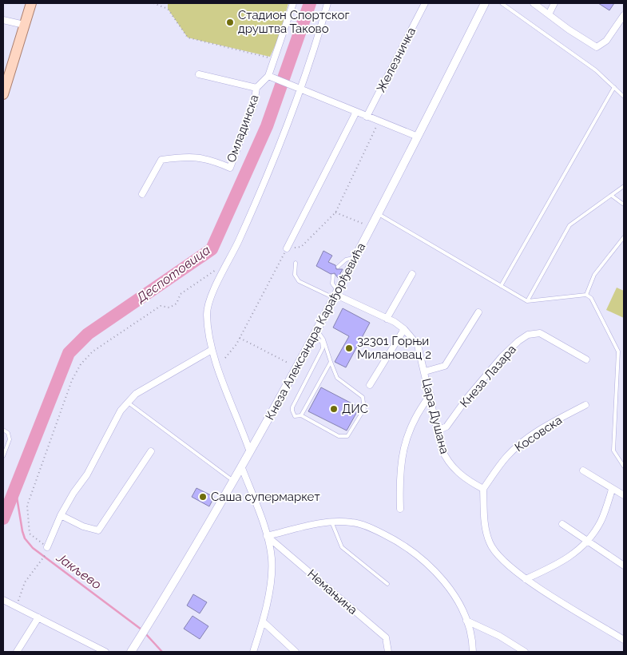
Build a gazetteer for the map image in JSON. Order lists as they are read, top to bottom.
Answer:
{
  "streets": {
    "street": [
      "Железничка",
      "Омладинска",
      "Кнеза Александра Карађорђевића",
      "Кнеза Лазара",
      "Цара Душана",
      "Косовска",
      "Немањина"
    ]
  },
  "crossings": [
    ["Кнеза Александра Карађорђевића", "Цара Душана"],
    ["Кнеза Лазара", "Цара Душана"],
    ["Цара Душана", "Косовска"]
  ],
  "water": ["Деспотовица", "Јакљево"],
  "places": [
    "Стадион Спортског друштва Таково",
    "32301 Горњи Милановац 2",
    "ДИС",
    "Саша супермаркет"
  ]
}
